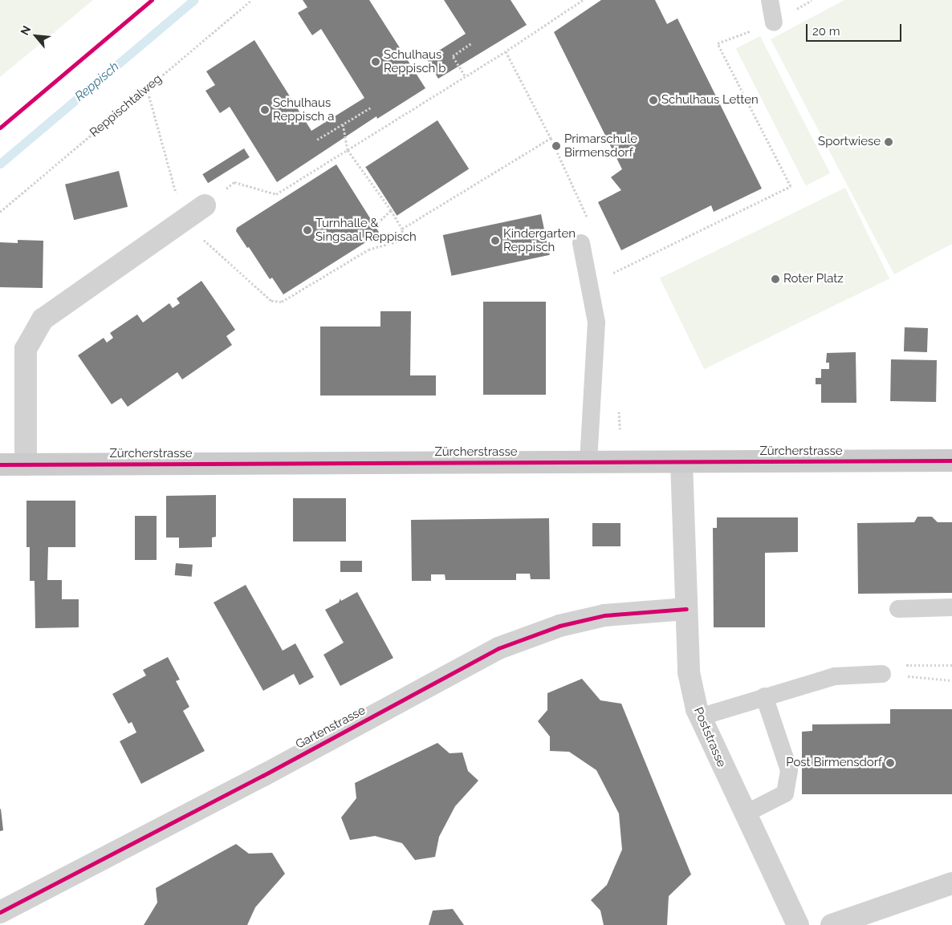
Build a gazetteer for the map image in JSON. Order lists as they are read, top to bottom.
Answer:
{
  "streets": {
    "main road": ["Zürcherstrasse"],
    "street": ["Gartenstrasse", "Poststrasse"],
    "path": ["Reppischtalweg"]
  },
  "crossings": [
    ["Zürcherstrasse", "Poststrasse"],
    ["Gartenstrasse", "Poststrasse"]
  ],
  "water": ["Reppisch"],
  "places": [
    "Schulhaus Reppisch b",
    "Schulhaus Letten",
    "Schulhaus Reppisch a",
    "Sportwiese",
    "Primarschule Birmensdorf",
    "Turnhalle & Singsaal Reppisch",
    "Kindergarten Reppisch",
    "Roter Platz",
    "Post Birmensdorf"
  ],
  "scale_bar": "20 m",
  "north": "top left"
}
